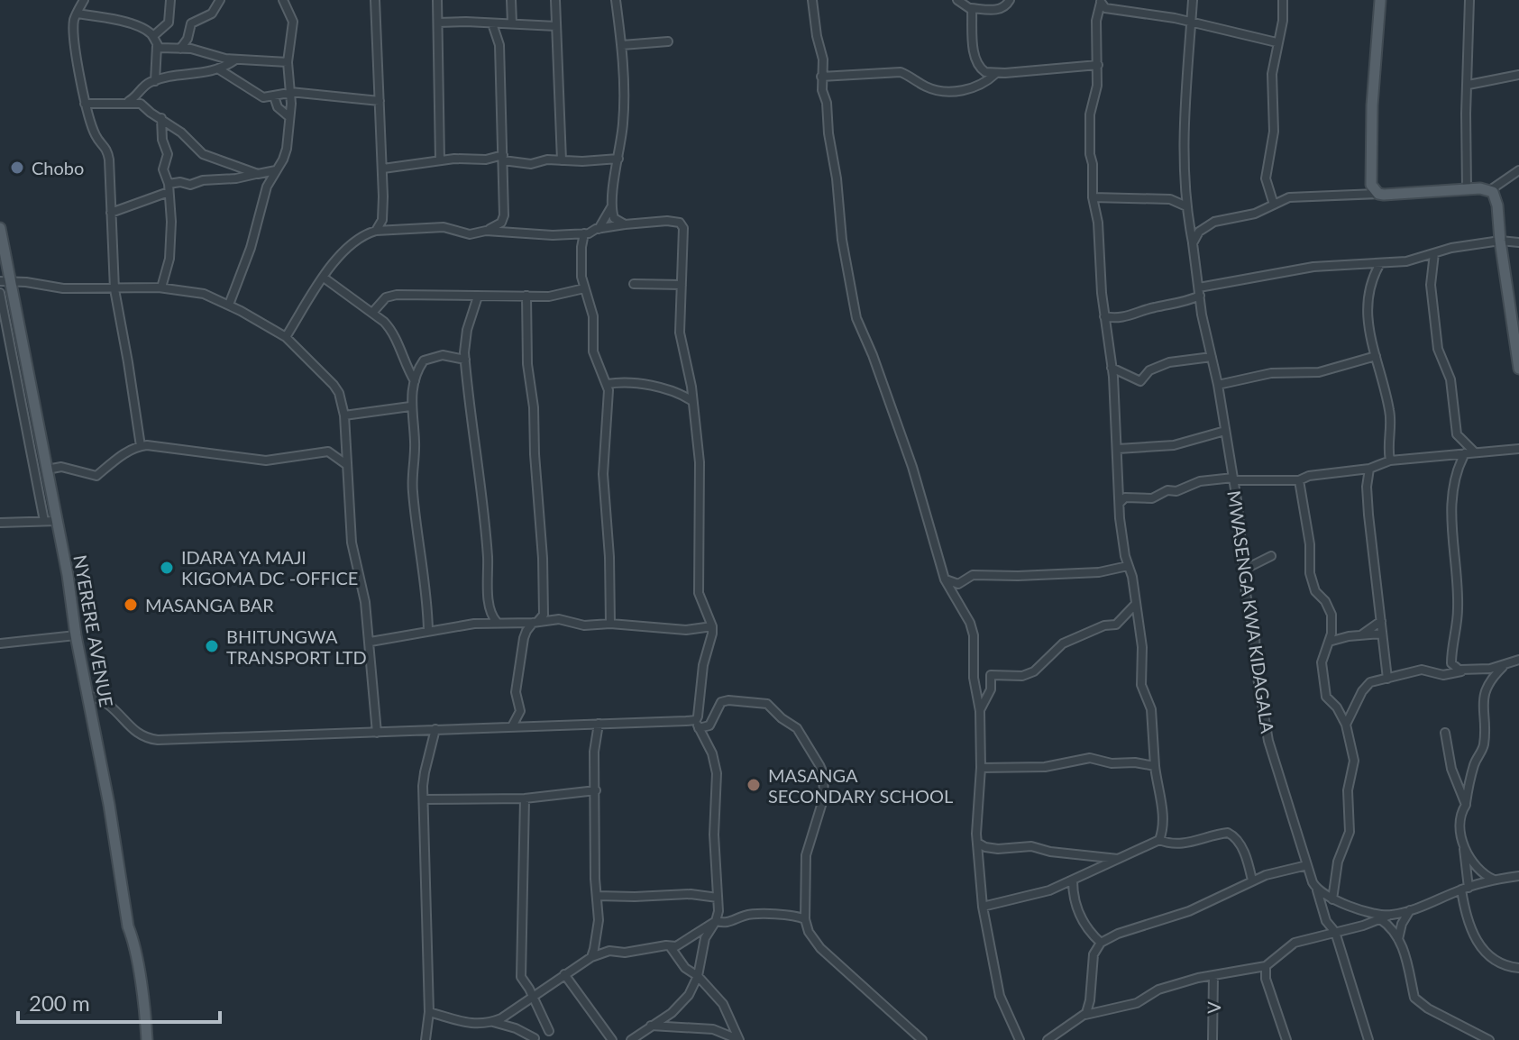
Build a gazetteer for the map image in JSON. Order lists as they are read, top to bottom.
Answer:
{
  "streets": {
    "main road": ["NYERERE AVENUE"],
    "street": ["MWASENGA KWA KIDAGALA", "V"]
  },
  "places": [
    "Chobo",
    "IDARA YA MAJI KIGOMA DC -OFFICE",
    "MASANGA BAR",
    "BHITUNGWA TRANSPORT LTD",
    "MASANGA SECONDARY SCHOOL"
  ],
  "scale_bar": "200 m"
}
